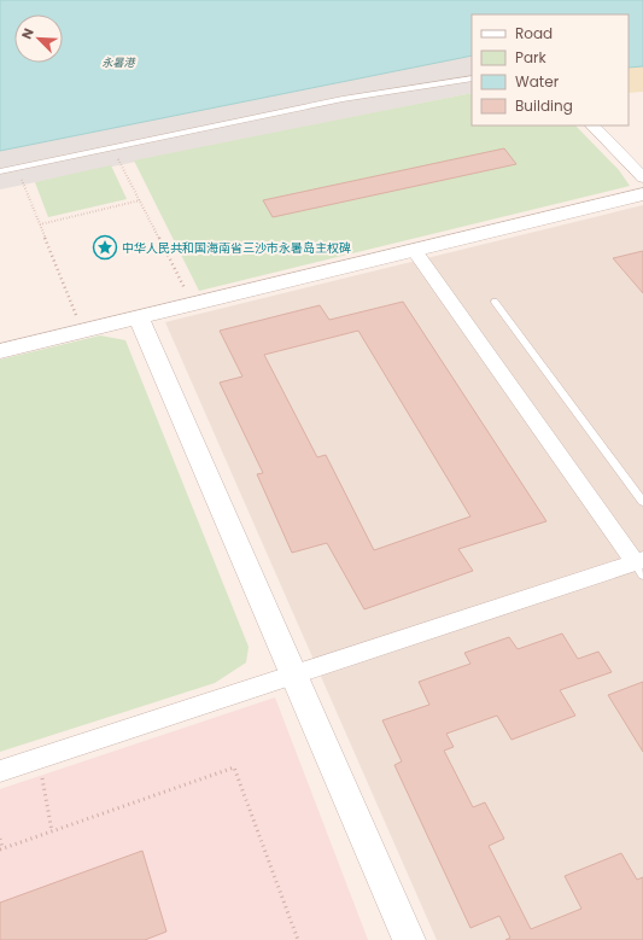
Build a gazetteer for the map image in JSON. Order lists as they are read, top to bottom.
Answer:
{
  "water": ["永暑港"],
  "places": {
    "place": ["中华人民共和国海南省三沙市永暑岛主权碑"]
  },
  "legend": [
    "Road",
    "Park",
    "Water",
    "Building"
  ],
  "north": "top left"
}
